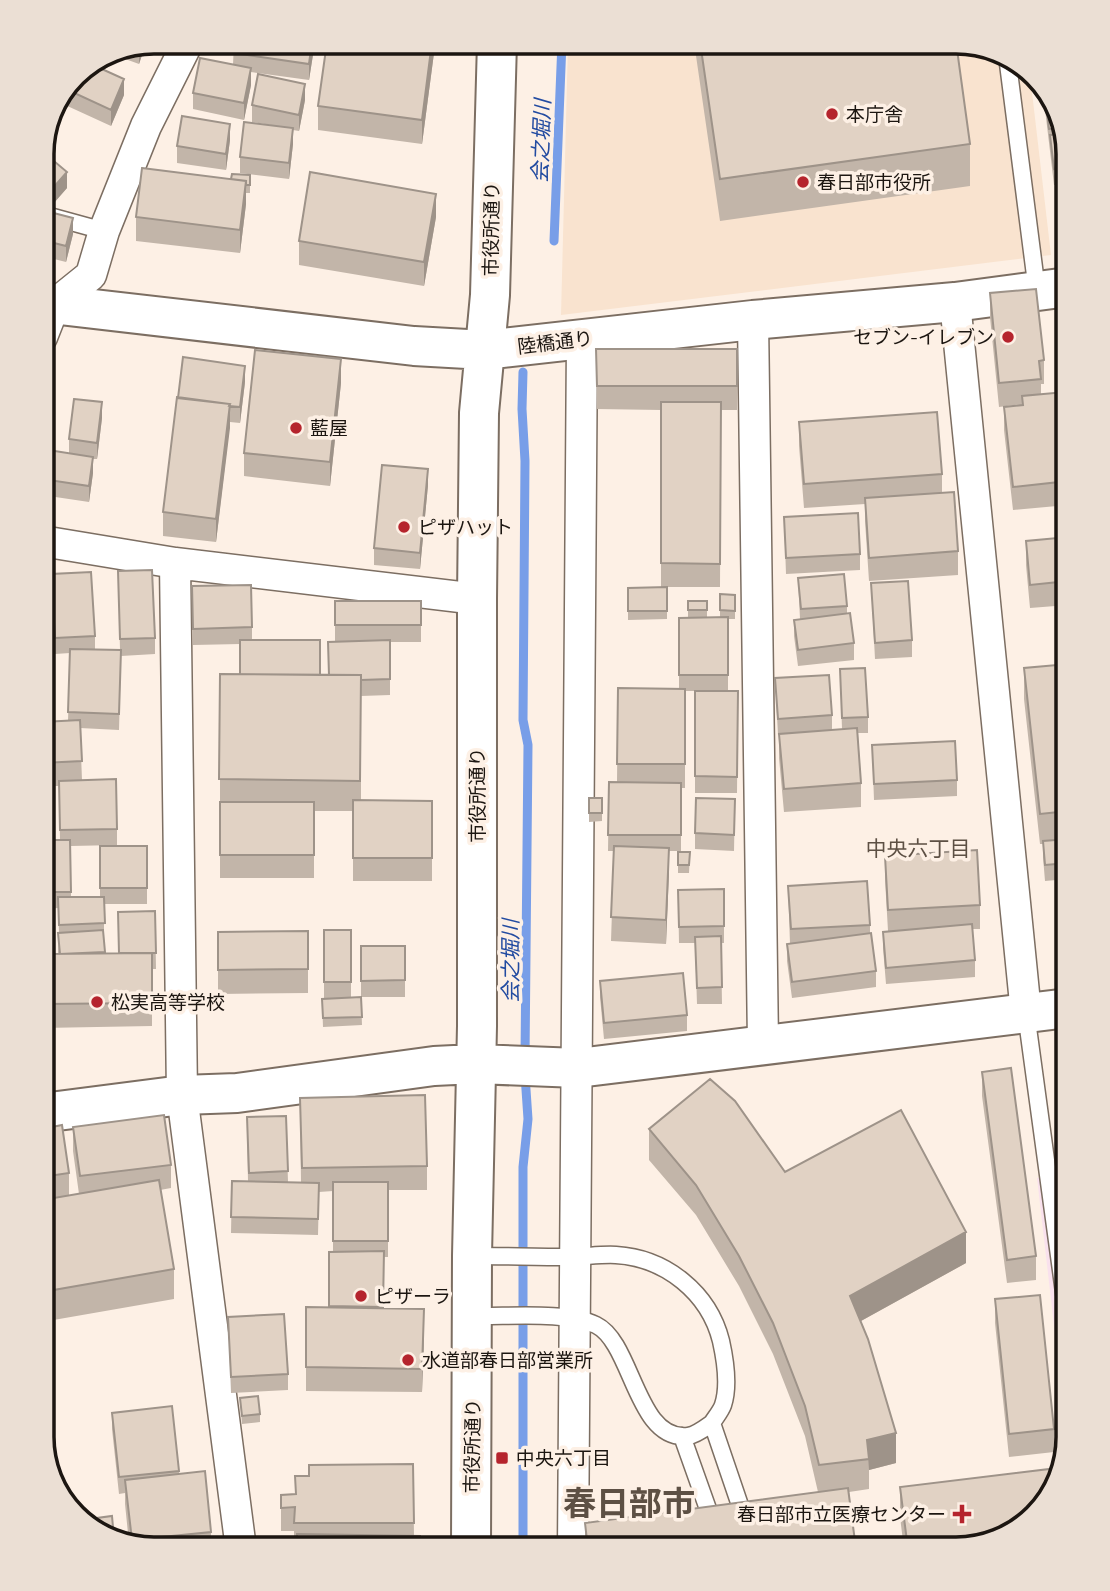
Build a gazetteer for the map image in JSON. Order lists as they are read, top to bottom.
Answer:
{
  "streets": {
    "street": ["市役所通り", "陸橋通り"]
  },
  "crossings": [
    ["市役所通り", "陸橋通り"]
  ],
  "districts": ["中央六丁目", "春日部市"],
  "water": ["会之堀川"],
  "places": {
    "other": [
      "本庁舎",
      "春日部市役所",
      "セブン-イレブン",
      "藍屋",
      "ピザハット",
      "松実高等学校",
      "ピザーラ",
      "水道部春日部営業所"
    ],
    "transit": ["中央六丁目"],
    "health": ["春日部市立医療センター"]
  }
}
